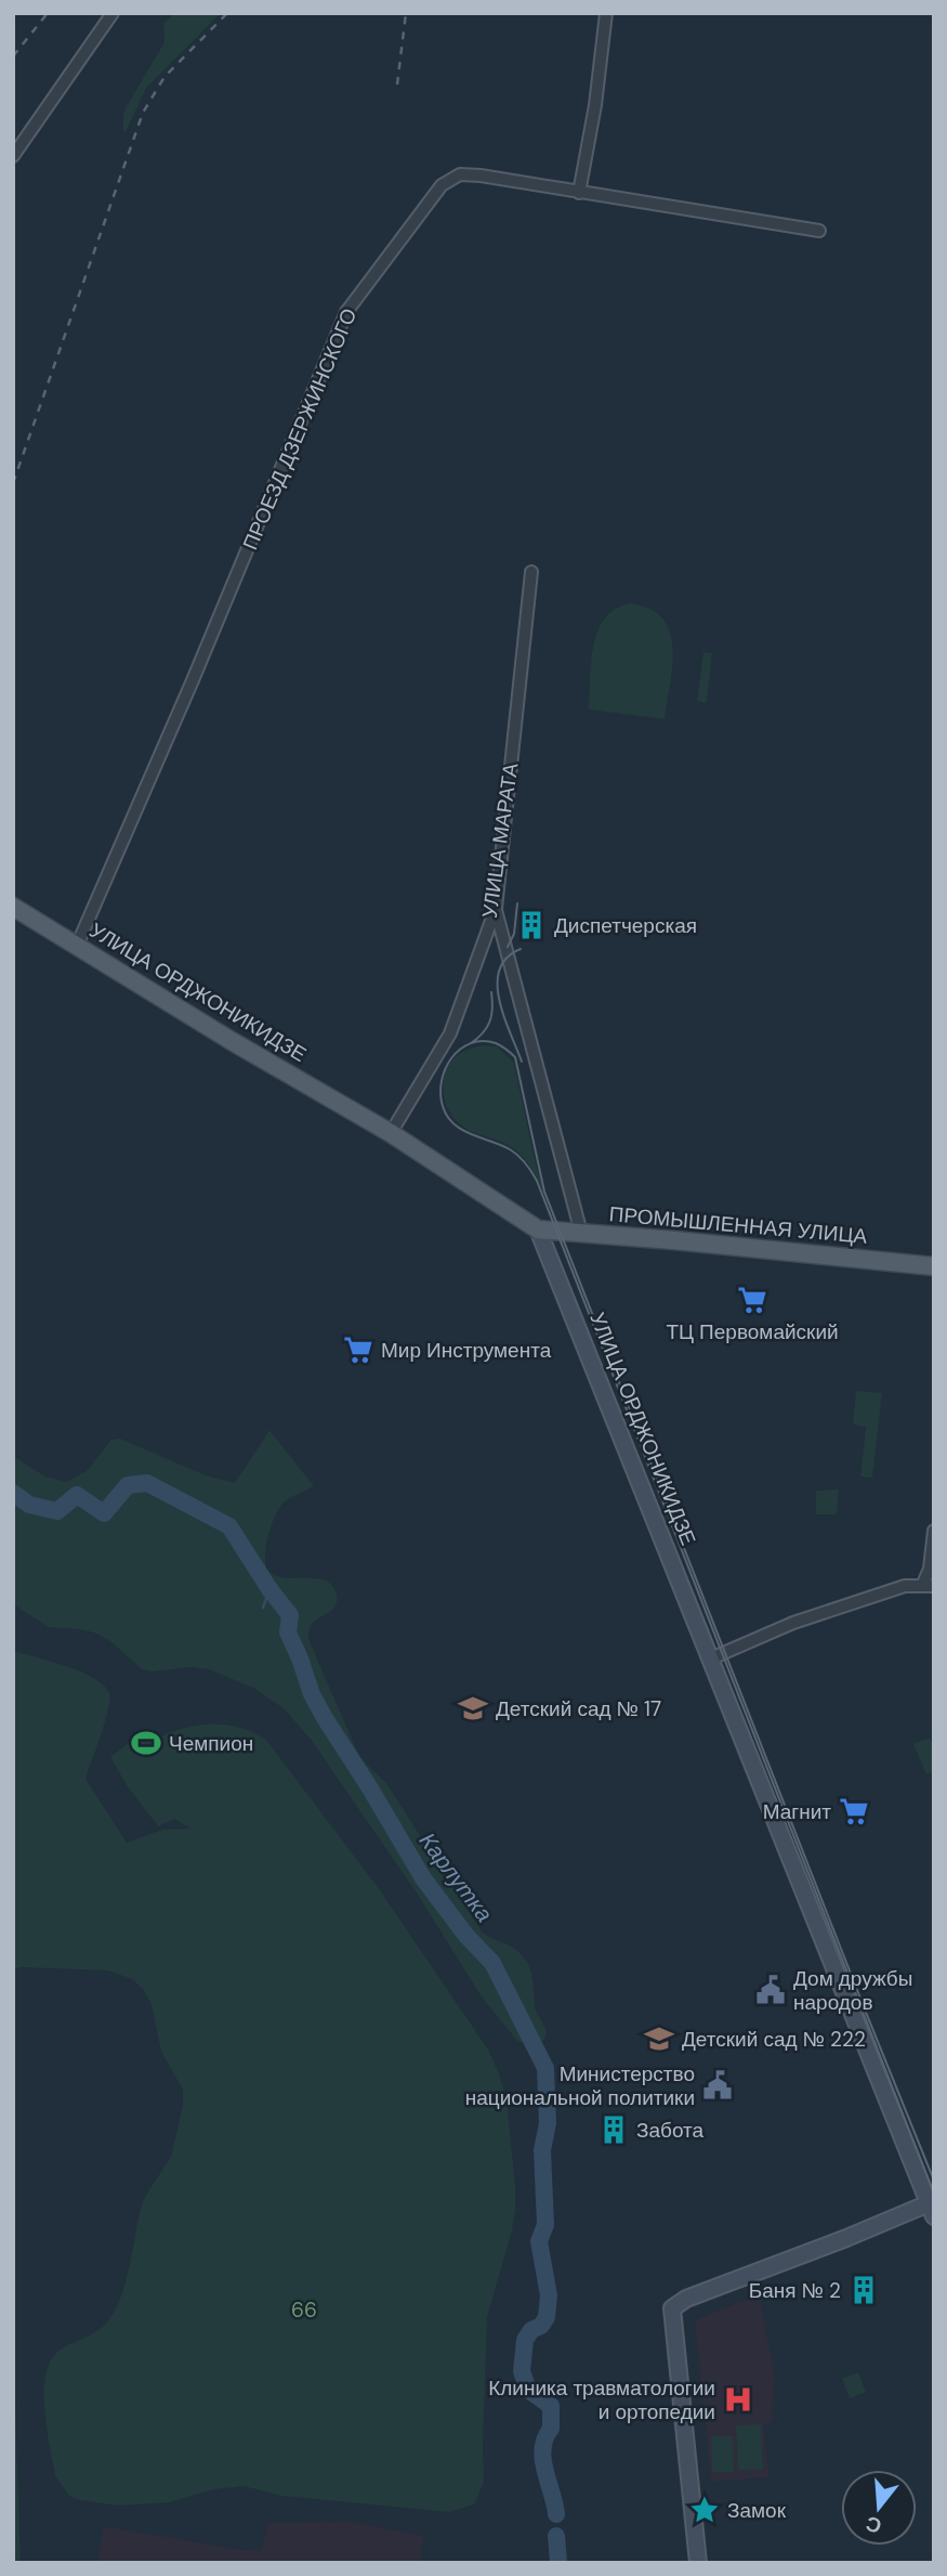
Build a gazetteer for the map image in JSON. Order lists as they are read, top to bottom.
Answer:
{
  "streets": {
    "main road": ["УЛИЦА ОРДЖОНИКИДЗЕ", "ПРОМЫШЛЕННАЯ УЛИЦА"],
    "street": ["ПРОЕЗД ДЗЕРЖИНСКОГО", "УЛИЦА МАРАТА"]
  },
  "crossings": [
    ["ПРОЕЗД ДЗЕРЖИНСКОГО", "УЛИЦА ОРДЖОНИКИДЗЕ"],
    ["УЛИЦА МАРАТА", "УЛИЦА ОРДЖОНИКИДЗЕ"],
    ["УЛИЦА ОРДЖОНИКИДЗЕ", "ПРОМЫШЛЕННАЯ УЛИЦА"]
  ],
  "water": ["Карлутка"],
  "parks": ["66"],
  "places": {
    "building": ["Диспетчерская", "Забота", "Баня № 2"],
    "supermarket": ["ТЦ Первомайский", "Мир Инструмента", "Магнит"],
    "school or university": ["Детский сад № 17", "Детский сад № 222"],
    "sports": ["Чемпион"],
    "public building": ["Дом дружбы народов", "Министерство национальной политики"],
    "hospital": ["Клиника травматологии и ортопедии"],
    "place": ["Замок"]
  },
  "north": "bottom"
}
